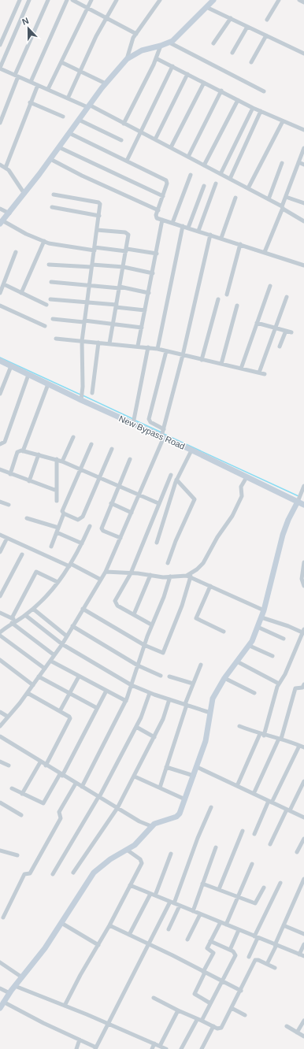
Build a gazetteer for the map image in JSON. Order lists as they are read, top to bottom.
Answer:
{
  "streets": {
    "street": ["New Bypass Road"]
  },
  "north": "top"
}
